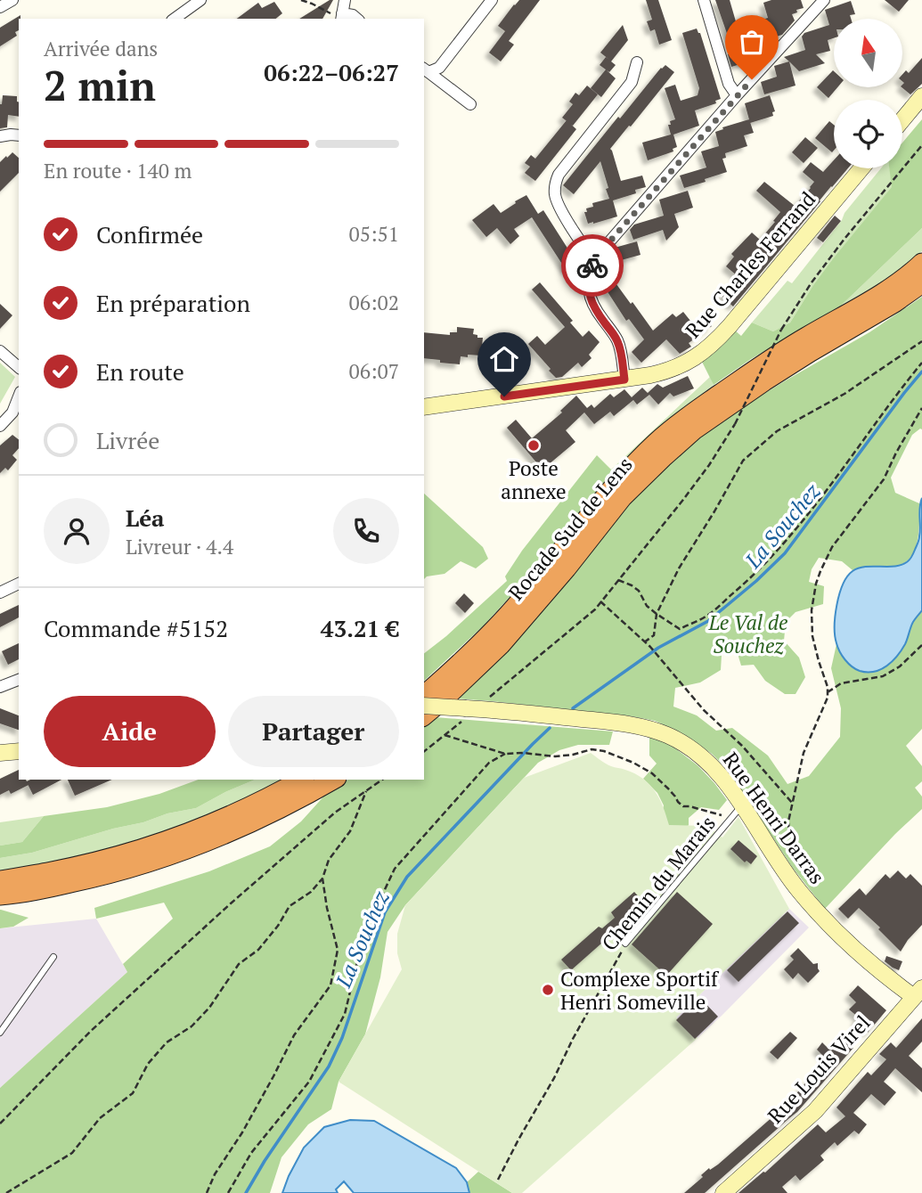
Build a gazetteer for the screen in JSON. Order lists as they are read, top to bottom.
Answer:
{
  "streets": {
    "highway": ["Rocade Sud de Lens"],
    "street": ["Rue Charles Ferrand", "Rue Henri Darras", "Rue Louis Virel"],
    "lane": ["Chemin du Marais"]
  },
  "crossings": [
    ["Rue Henri Darras", "Chemin du Marais"],
    ["Rue Henri Darras", "Rue Louis Virel"]
  ],
  "water": ["La Souchez"],
  "parks": ["Le Val de Souchez"],
  "places": ["Poste annexe", "Complexe Sportif Henri Someville"],
  "north": "top",
  "page": {
    "heading": ["2 min", "Arrivée dans", "06:22–06:27"],
    "panel": [
      "Léa",
      "Livreur · 4.4",
      "Commande #5152",
      "43.21 €"
    ],
    "bar": "En route · 140 m",
    "list": [
      ["Confirmée", "05:51"],
      ["En préparation", "06:02"],
      ["En route", "06:07"],
      "Livrée"
    ],
    "buttons": ["Aide", "Partager"]
  }
}
